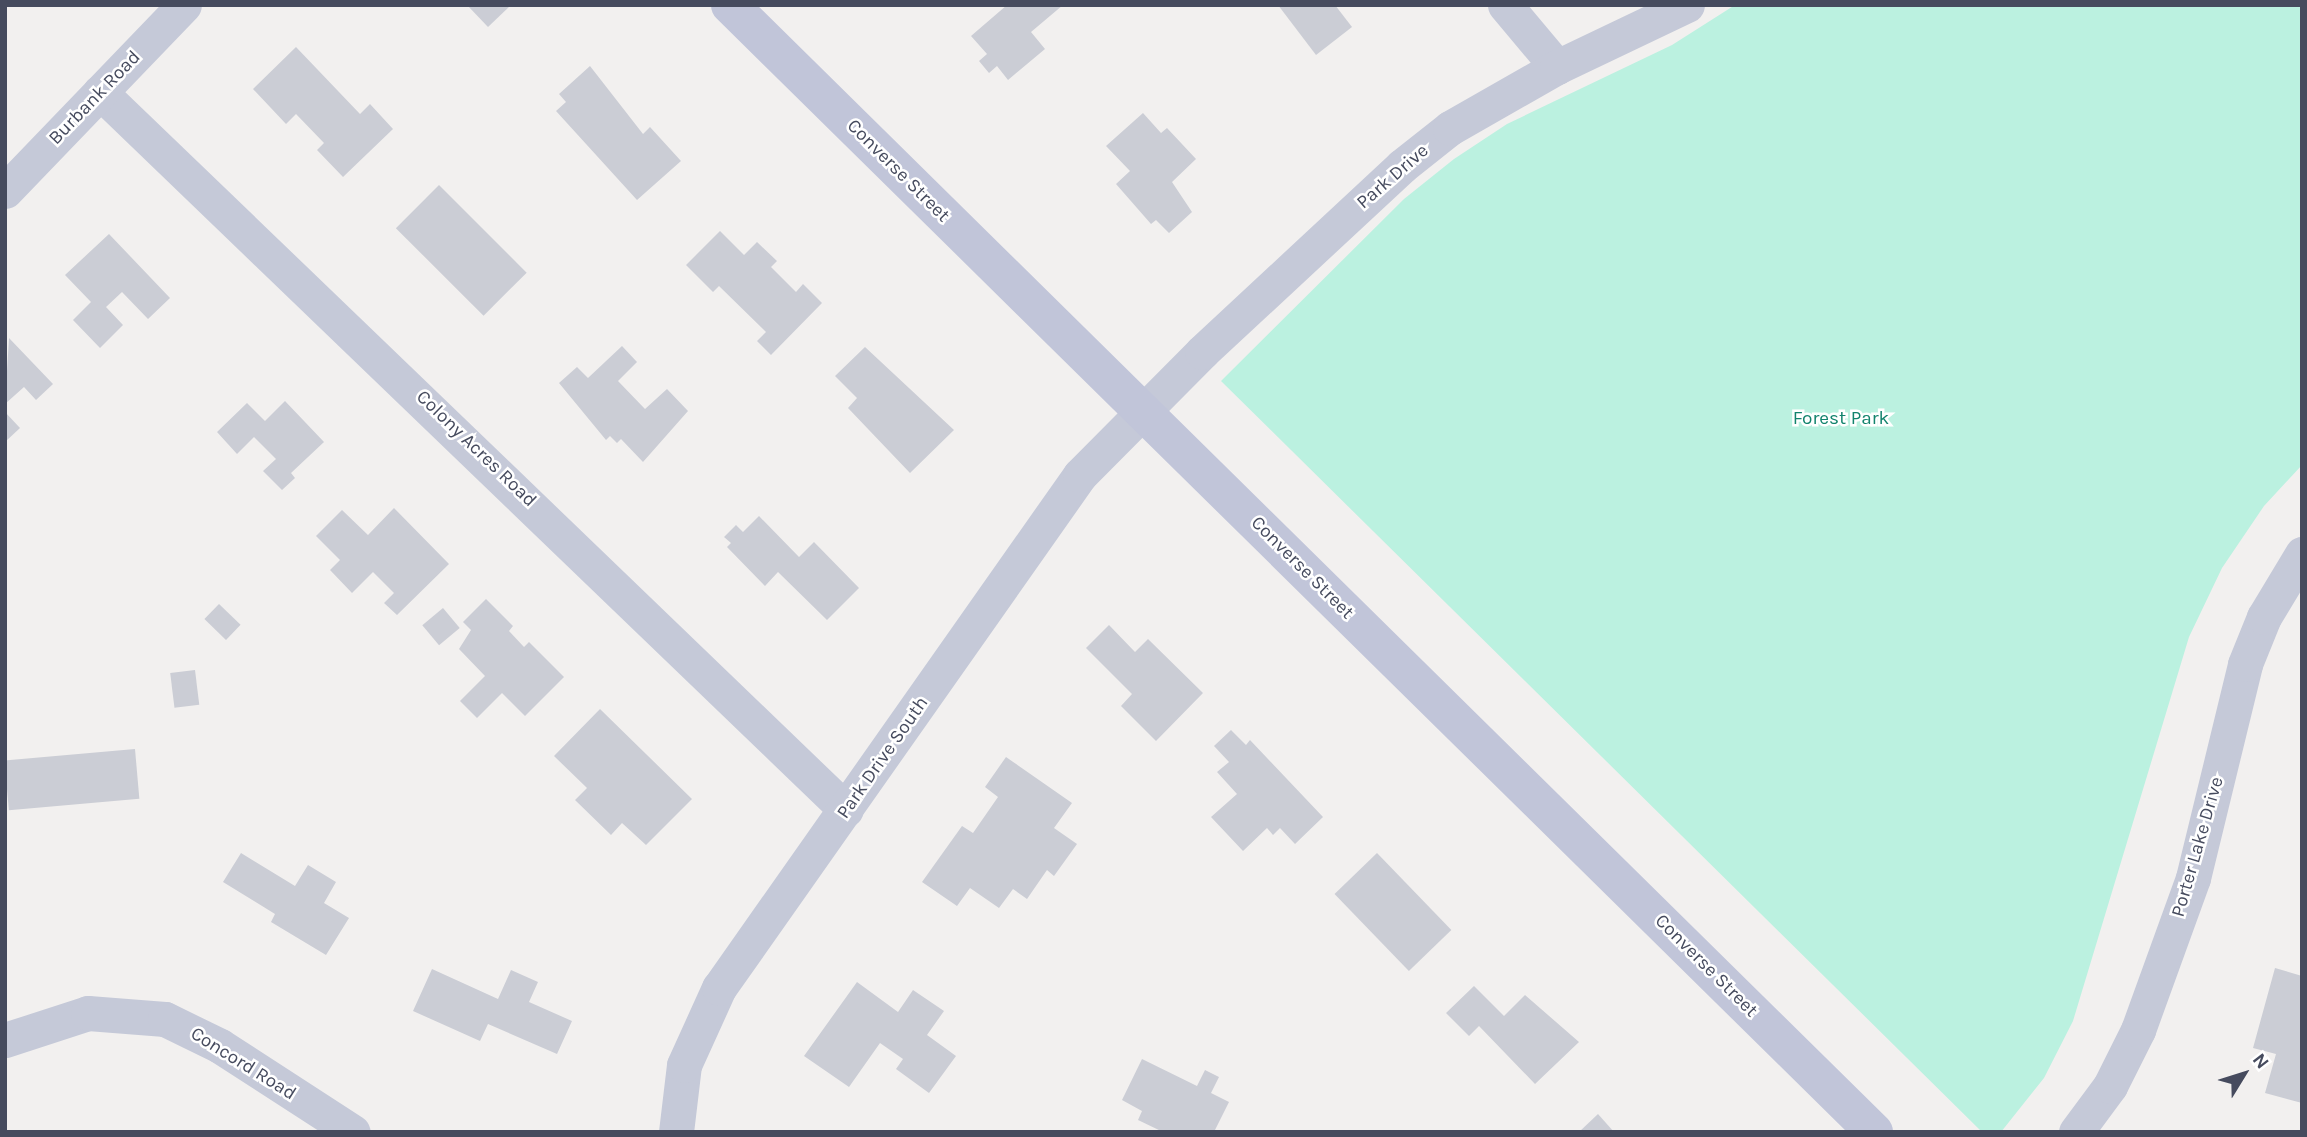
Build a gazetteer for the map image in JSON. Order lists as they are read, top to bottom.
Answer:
{
  "streets": {
    "main road": ["Converse Street"],
    "street": [
      "Burbank Road",
      "Park Drive",
      "Colony Acres Road",
      "Park Drive South",
      "Porter Lake Drive",
      "Concord Road"
    ]
  },
  "crossings": [
    ["Burbank Road", "Colony Acres Road"],
    ["Converse Street", "Park Drive"],
    ["Converse Street", "Park Drive South"],
    ["Park Drive", "Park Drive South"],
    ["Colony Acres Road", "Park Drive South"]
  ],
  "parks": ["Forest Park"],
  "north": "top right"
}
